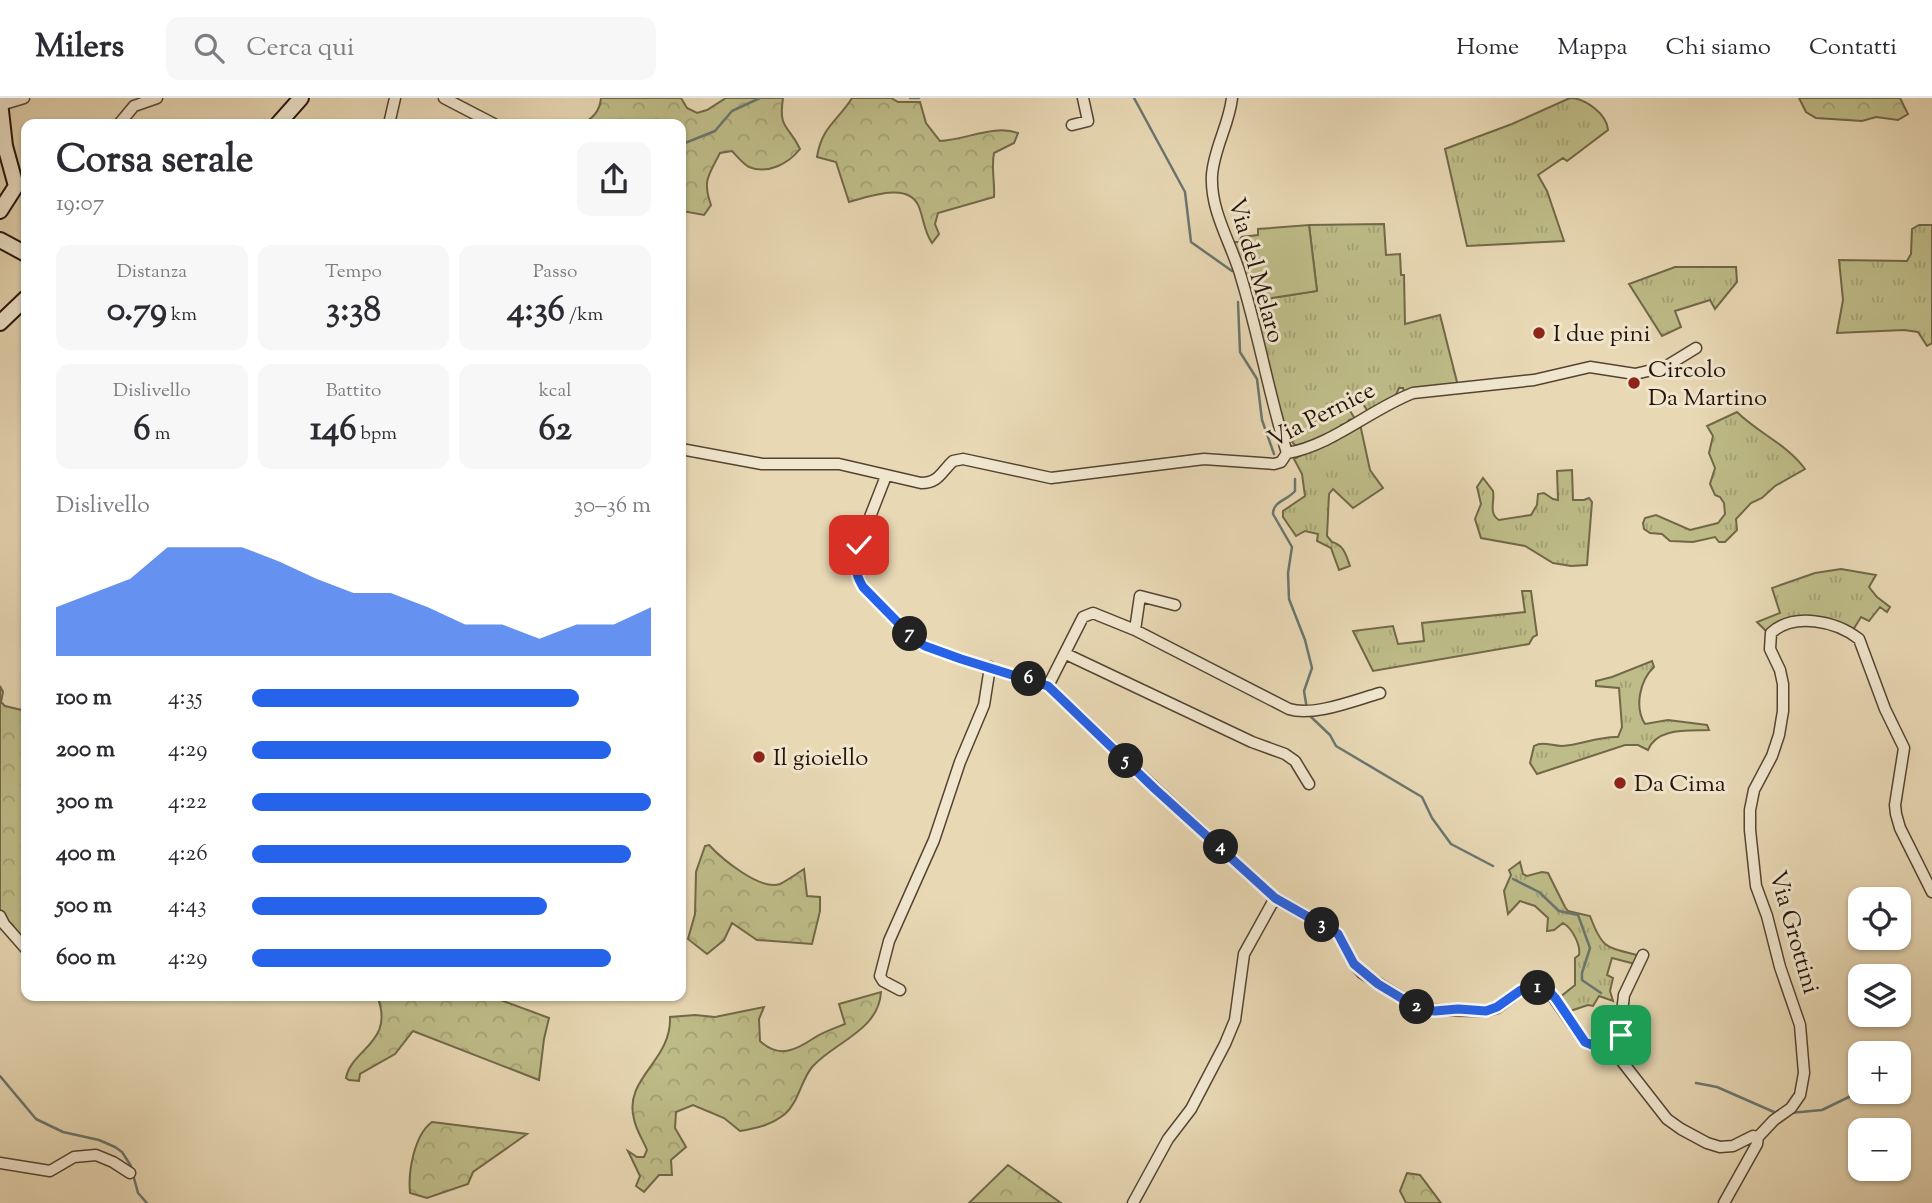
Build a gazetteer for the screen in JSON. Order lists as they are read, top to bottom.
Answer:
{
  "streets": {
    "street": ["Via del Melaro", "Via Pernice", "Via Grottini"]
  },
  "crossings": [
    ["Via del Melaro", "Via Pernice"]
  ],
  "places": [
    "I due pini",
    "Circolo Da Martino",
    "Il gioiello",
    "Da Cima"
  ],
  "page": {
    "header": "Milers",
    "search": "Cerca qui",
    "nav": [
      "Home",
      "Mappa",
      "Chi siamo",
      "Contatti"
    ],
    "heading": ["Corsa serale", "19:07"],
    "stats": [
      ["Distanza", "0.79 km"],
      ["Tempo", "3:38"],
      ["Passo", "4:36 /km"],
      ["Dislivello", "6 m"],
      ["Battito", "146 bpm"],
      ["kcal", "62"]
    ],
    "chart": ["Dislivello", "30–36 m"],
    "pins": [
      "7",
      "6",
      "5",
      "4",
      "3",
      "1",
      "2"
    ],
    "list": [
      {
        "name": "100 m",
        "note": "4:35"
      },
      {
        "name": "200 m",
        "note": "4:29"
      },
      {
        "name": "300 m",
        "note": "4:22"
      },
      {
        "name": "400 m",
        "note": "4:26"
      },
      {
        "name": "500 m",
        "note": "4:43"
      },
      {
        "name": "600 m",
        "note": "4:29"
      }
    ],
    "map_buttons": ["+", "−"]
  }
}
